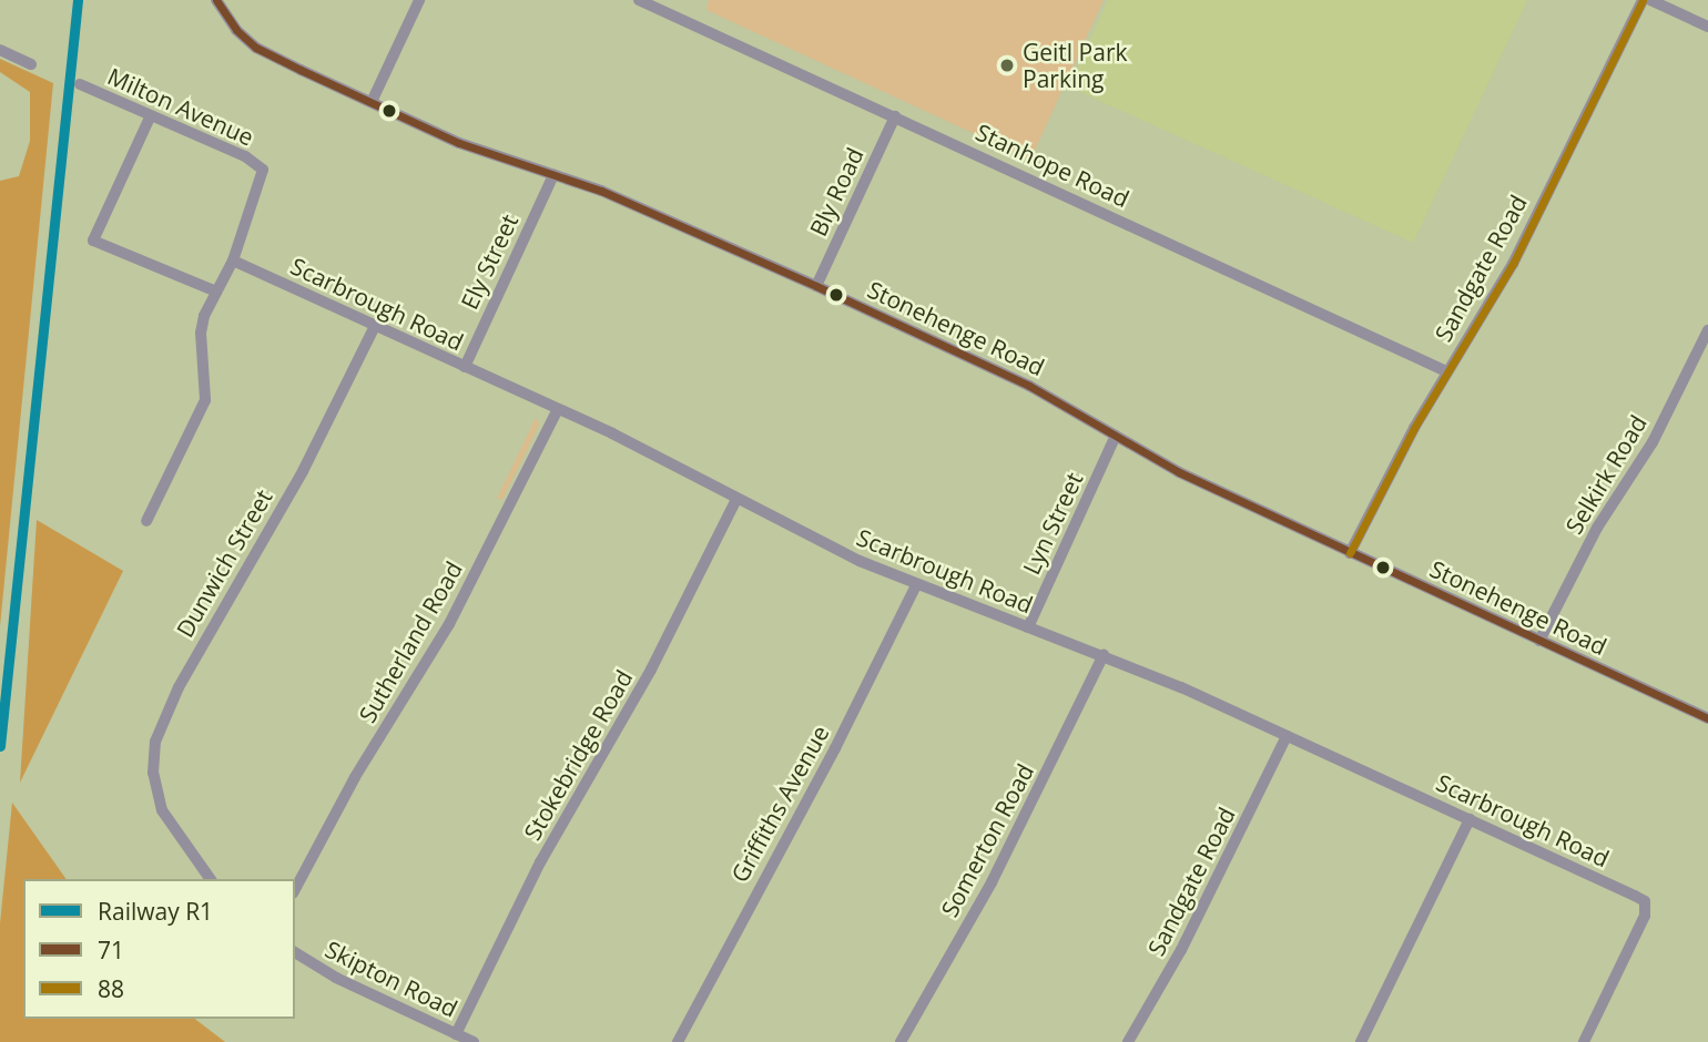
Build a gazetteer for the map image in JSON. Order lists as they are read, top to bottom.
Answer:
{
  "streets": {
    "street": [
      "Milton Avenue",
      "Stanhope Road",
      "Bly Road",
      "Ely Street",
      "Sandgate Road",
      "Scarbrough Road",
      "Stonehenge Road",
      "Selkirk Road",
      "Lyn Street",
      "Dunwich Street",
      "Sutherland Road",
      "Stokebridge Road",
      "Griffiths Avenue",
      "Somerton Road",
      "Skipton Road"
    ]
  },
  "crossings": [
    ["Milton Avenue", "Scarbrough Road"],
    ["Stanhope Road", "Bly Road"],
    ["Stanhope Road", "Sandgate Road"],
    ["Bly Road", "Stonehenge Road"],
    ["Ely Street", "Scarbrough Road"],
    ["Ely Street", "Stonehenge Road"],
    ["Sandgate Road", "Scarbrough Road"],
    ["Sandgate Road", "Stonehenge Road"],
    ["Scarbrough Road", "Lyn Street"],
    ["Scarbrough Road", "Dunwich Street"],
    ["Scarbrough Road", "Sutherland Road"],
    ["Scarbrough Road", "Stokebridge Road"],
    ["Scarbrough Road", "Griffiths Avenue"],
    ["Scarbrough Road", "Somerton Road"],
    ["Stonehenge Road", "Selkirk Road"],
    ["Stonehenge Road", "Lyn Street"],
    ["Stokebridge Road", "Skipton Road"]
  ],
  "places": ["Geitl Park Parking"],
  "lines": ["rail line R1", "transit line 71", "transit line 88"],
  "legend": ["Railway R1", "71", "88"]
}
